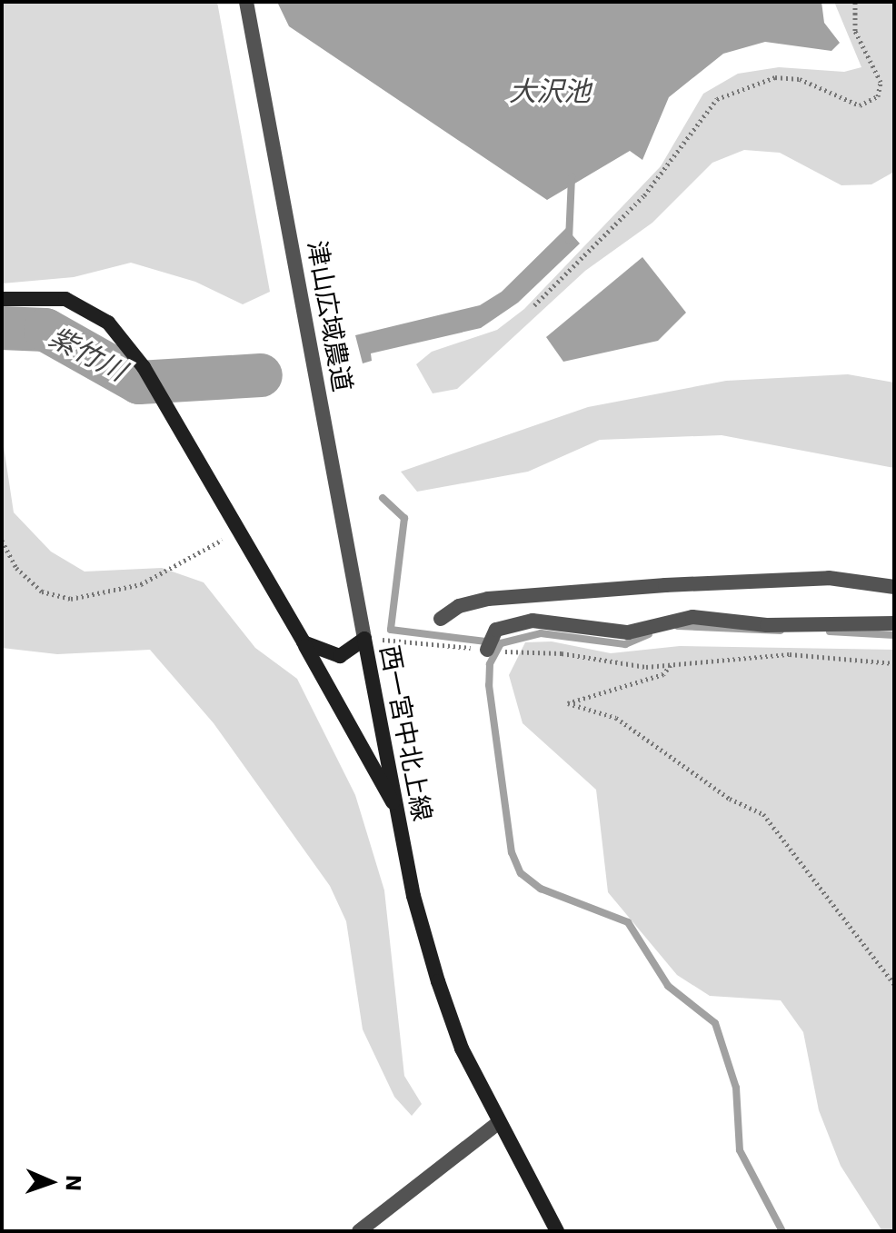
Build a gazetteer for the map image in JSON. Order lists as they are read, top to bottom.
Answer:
{
  "streets": {
    "main road": ["西一宮中北上線"],
    "street": ["津山広域農道"]
  },
  "crossings": [
    ["津山広域農道", "西一宮中北上線"]
  ],
  "water": ["大沢池", "紫竹川"],
  "north": "right"
}
